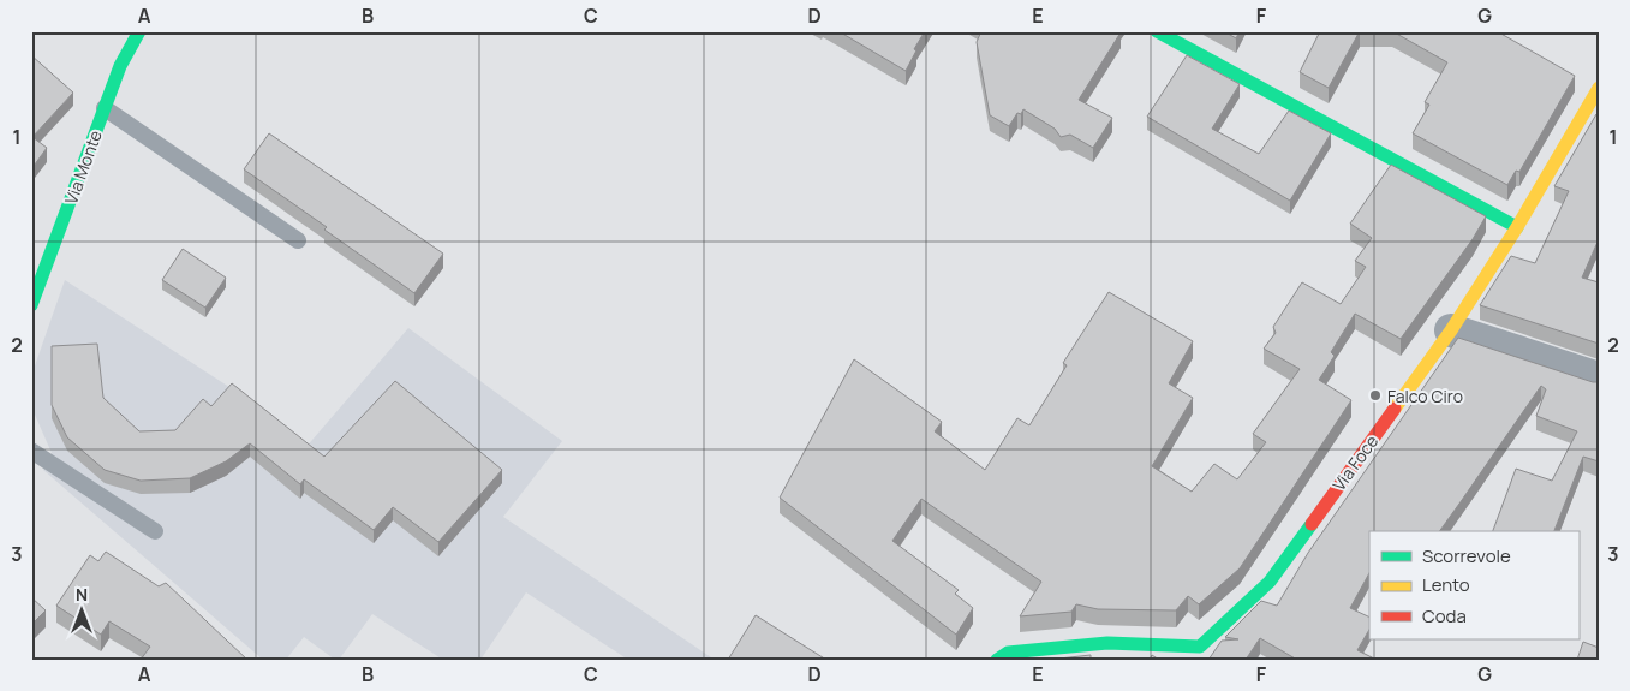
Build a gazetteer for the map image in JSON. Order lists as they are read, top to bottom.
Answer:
{
  "streets": {
    "street": ["Via Monte", "Via Foce"]
  },
  "places": ["Falco Ciro"],
  "legend": ["Scorrevole", "Lento", "Coda"],
  "north": "top",
  "grid": {
    "columns": [
      "A",
      "B",
      "C",
      "D",
      "E",
      "F",
      "G"
    ],
    "rows": ["1", "2", "3"]
  }
}
